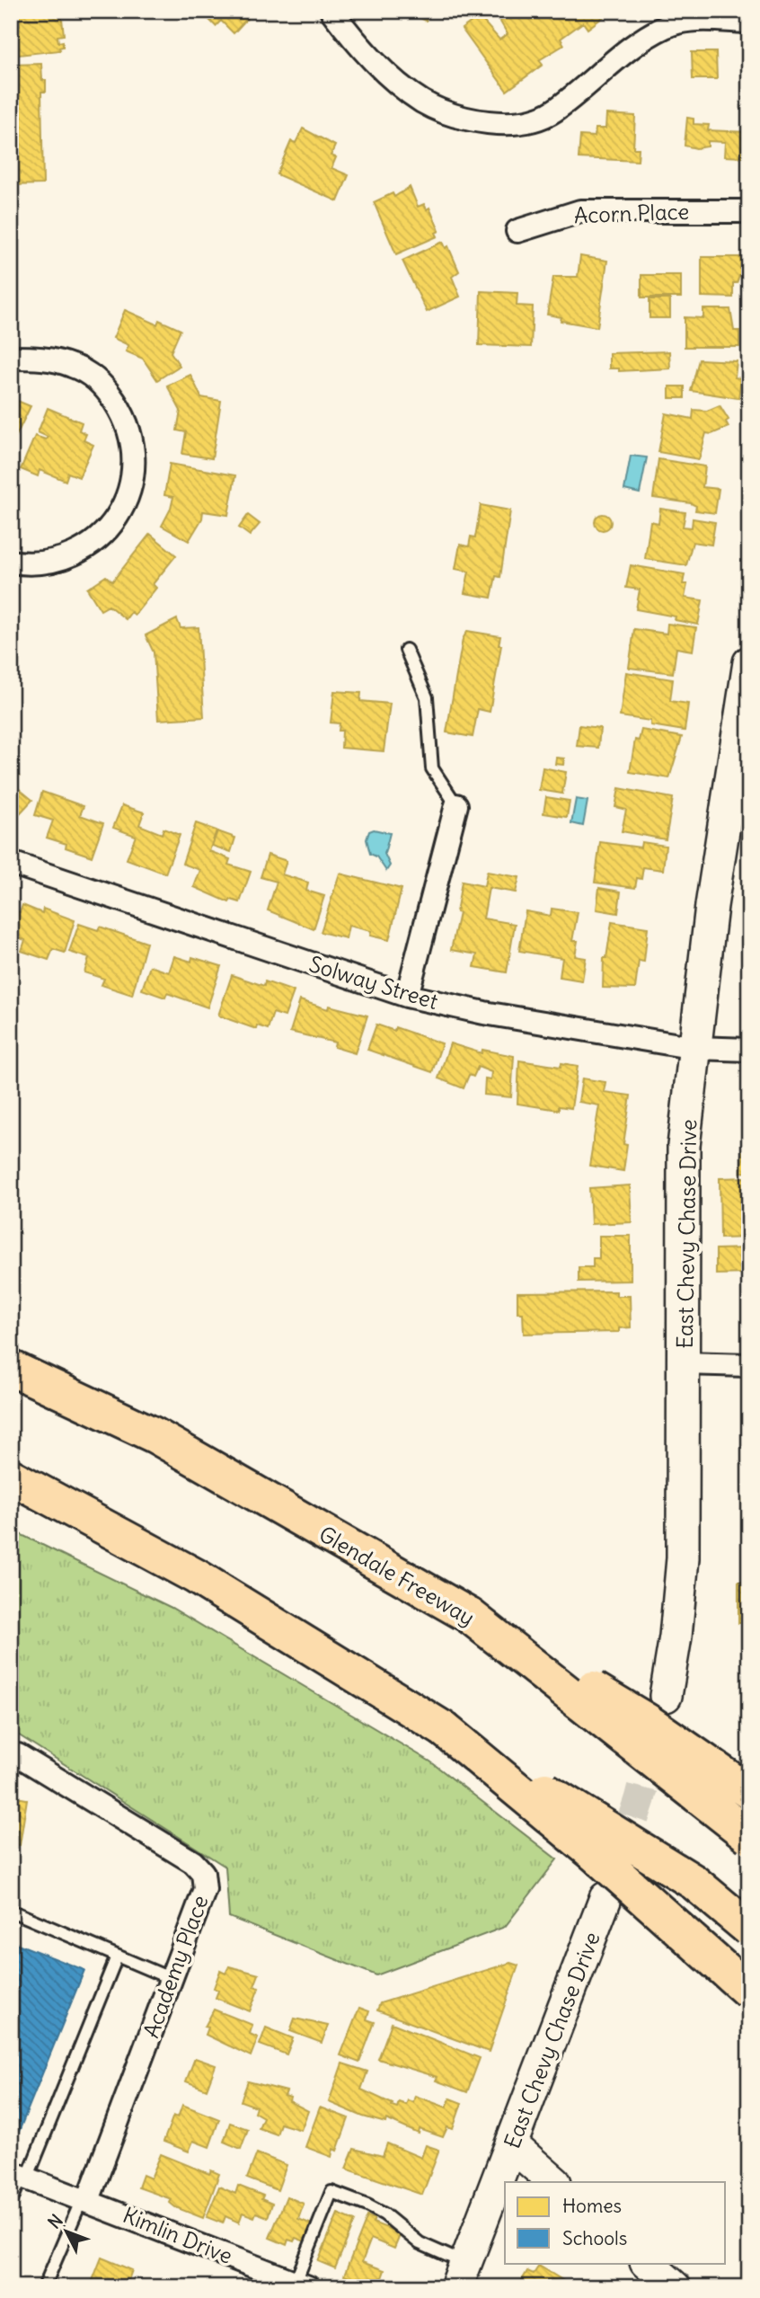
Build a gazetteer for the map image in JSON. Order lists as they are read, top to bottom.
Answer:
{
  "streets": {
    "highway": ["Glendale Freeway"],
    "main road": ["East Chevy Chase Drive"],
    "street": [
      "Acorn Place",
      "Solway Street",
      "Academy Place",
      "Kimlin Drive"
    ]
  },
  "crossings": [
    ["Solway Street", "East Chevy Chase Drive"],
    ["Academy Place", "Kimlin Drive"]
  ],
  "legend": ["Homes", "Schools"],
  "north": "top left"
}
